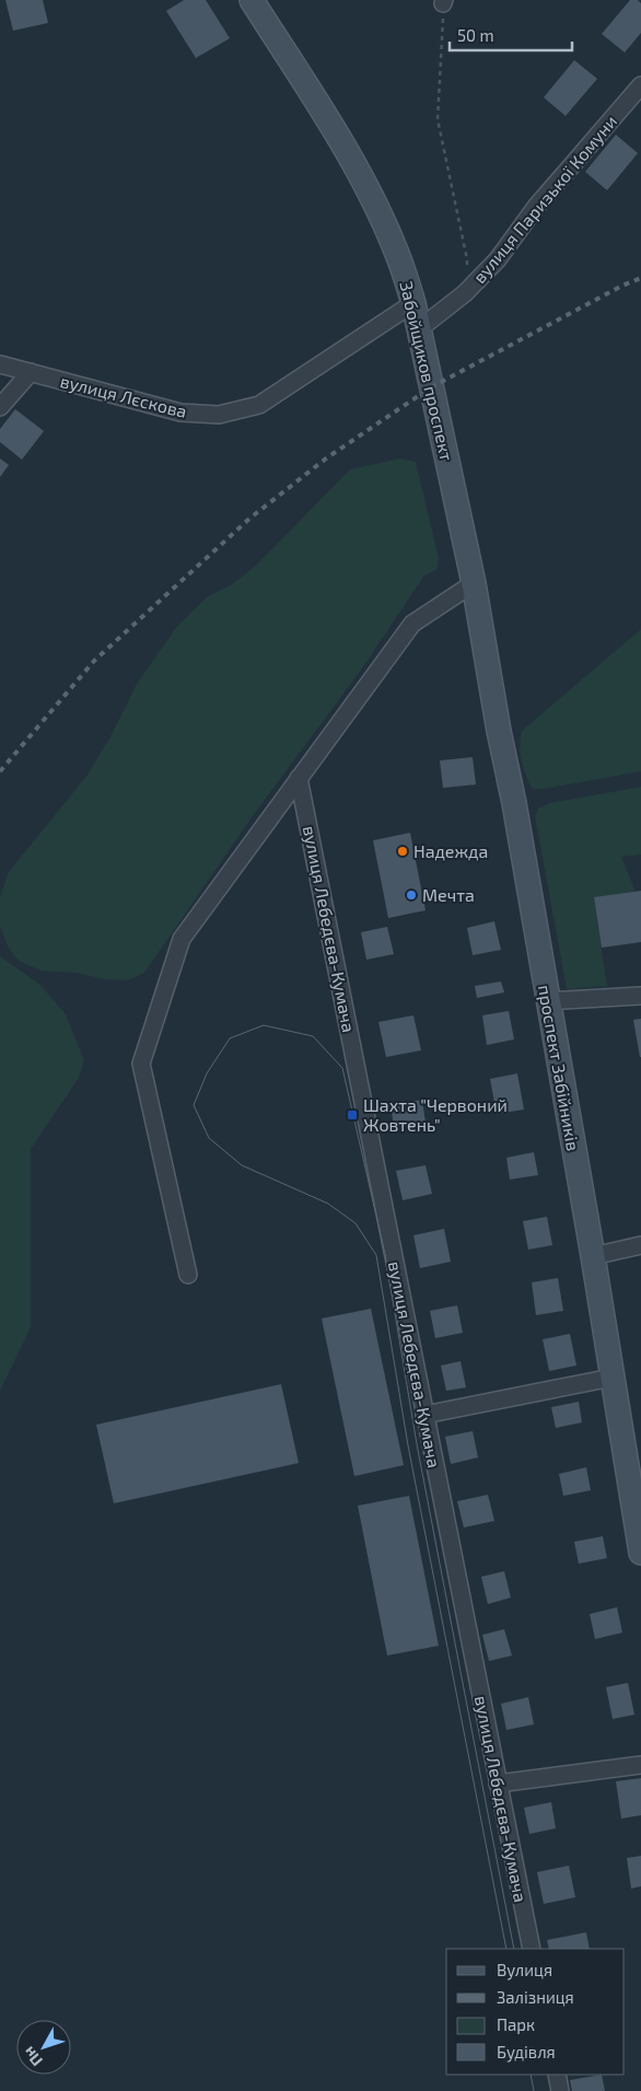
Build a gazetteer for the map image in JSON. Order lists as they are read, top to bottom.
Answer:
{
  "streets": {
    "main road": ["Забойщиков проспект", "проспект Забійників"],
    "street": ["вулиця Паризької Комуни", "вулиця Лєскова", "вулиця Лебедєва-Кумача"]
  },
  "crossings": [
    ["вулиця Паризької Комуни", "Забойщиков проспект"],
    ["Забойщиков проспект", "вулиця Лєскова"],
    ["Забойщиков проспект", "проспект Забійників"]
  ],
  "places": {
    "other": ["Надежда", "Мечта"],
    "transit": ["Шахта \"Червоний Жовтень\""]
  },
  "legend": [
    "Вулиця",
    "Залізниця",
    "Парк",
    "Будівля"
  ],
  "scale_bar": "50 m",
  "north": "bottom left"
}
